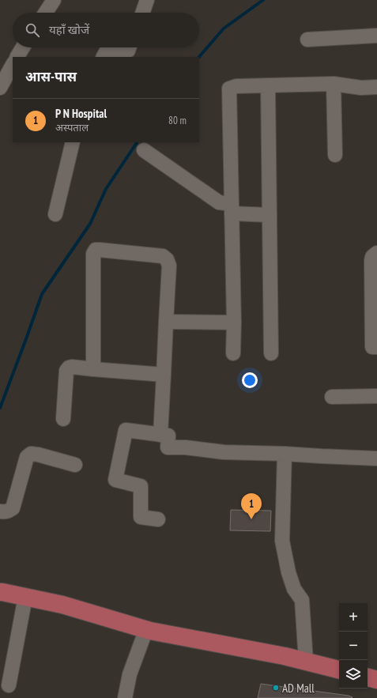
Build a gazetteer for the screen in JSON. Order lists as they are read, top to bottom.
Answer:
{
  "places": ["AD Mall"],
  "page": {
    "search": "यहाँ खोजें",
    "heading": "आस-पास",
    "list": [
      {
        "mark": "1",
        "name": "P N Hospital",
        "note": "अस्पताल",
        "value": "80 m"
      }
    ],
    "pins": "1",
    "map_buttons": ["+", "−"]
  }
}
